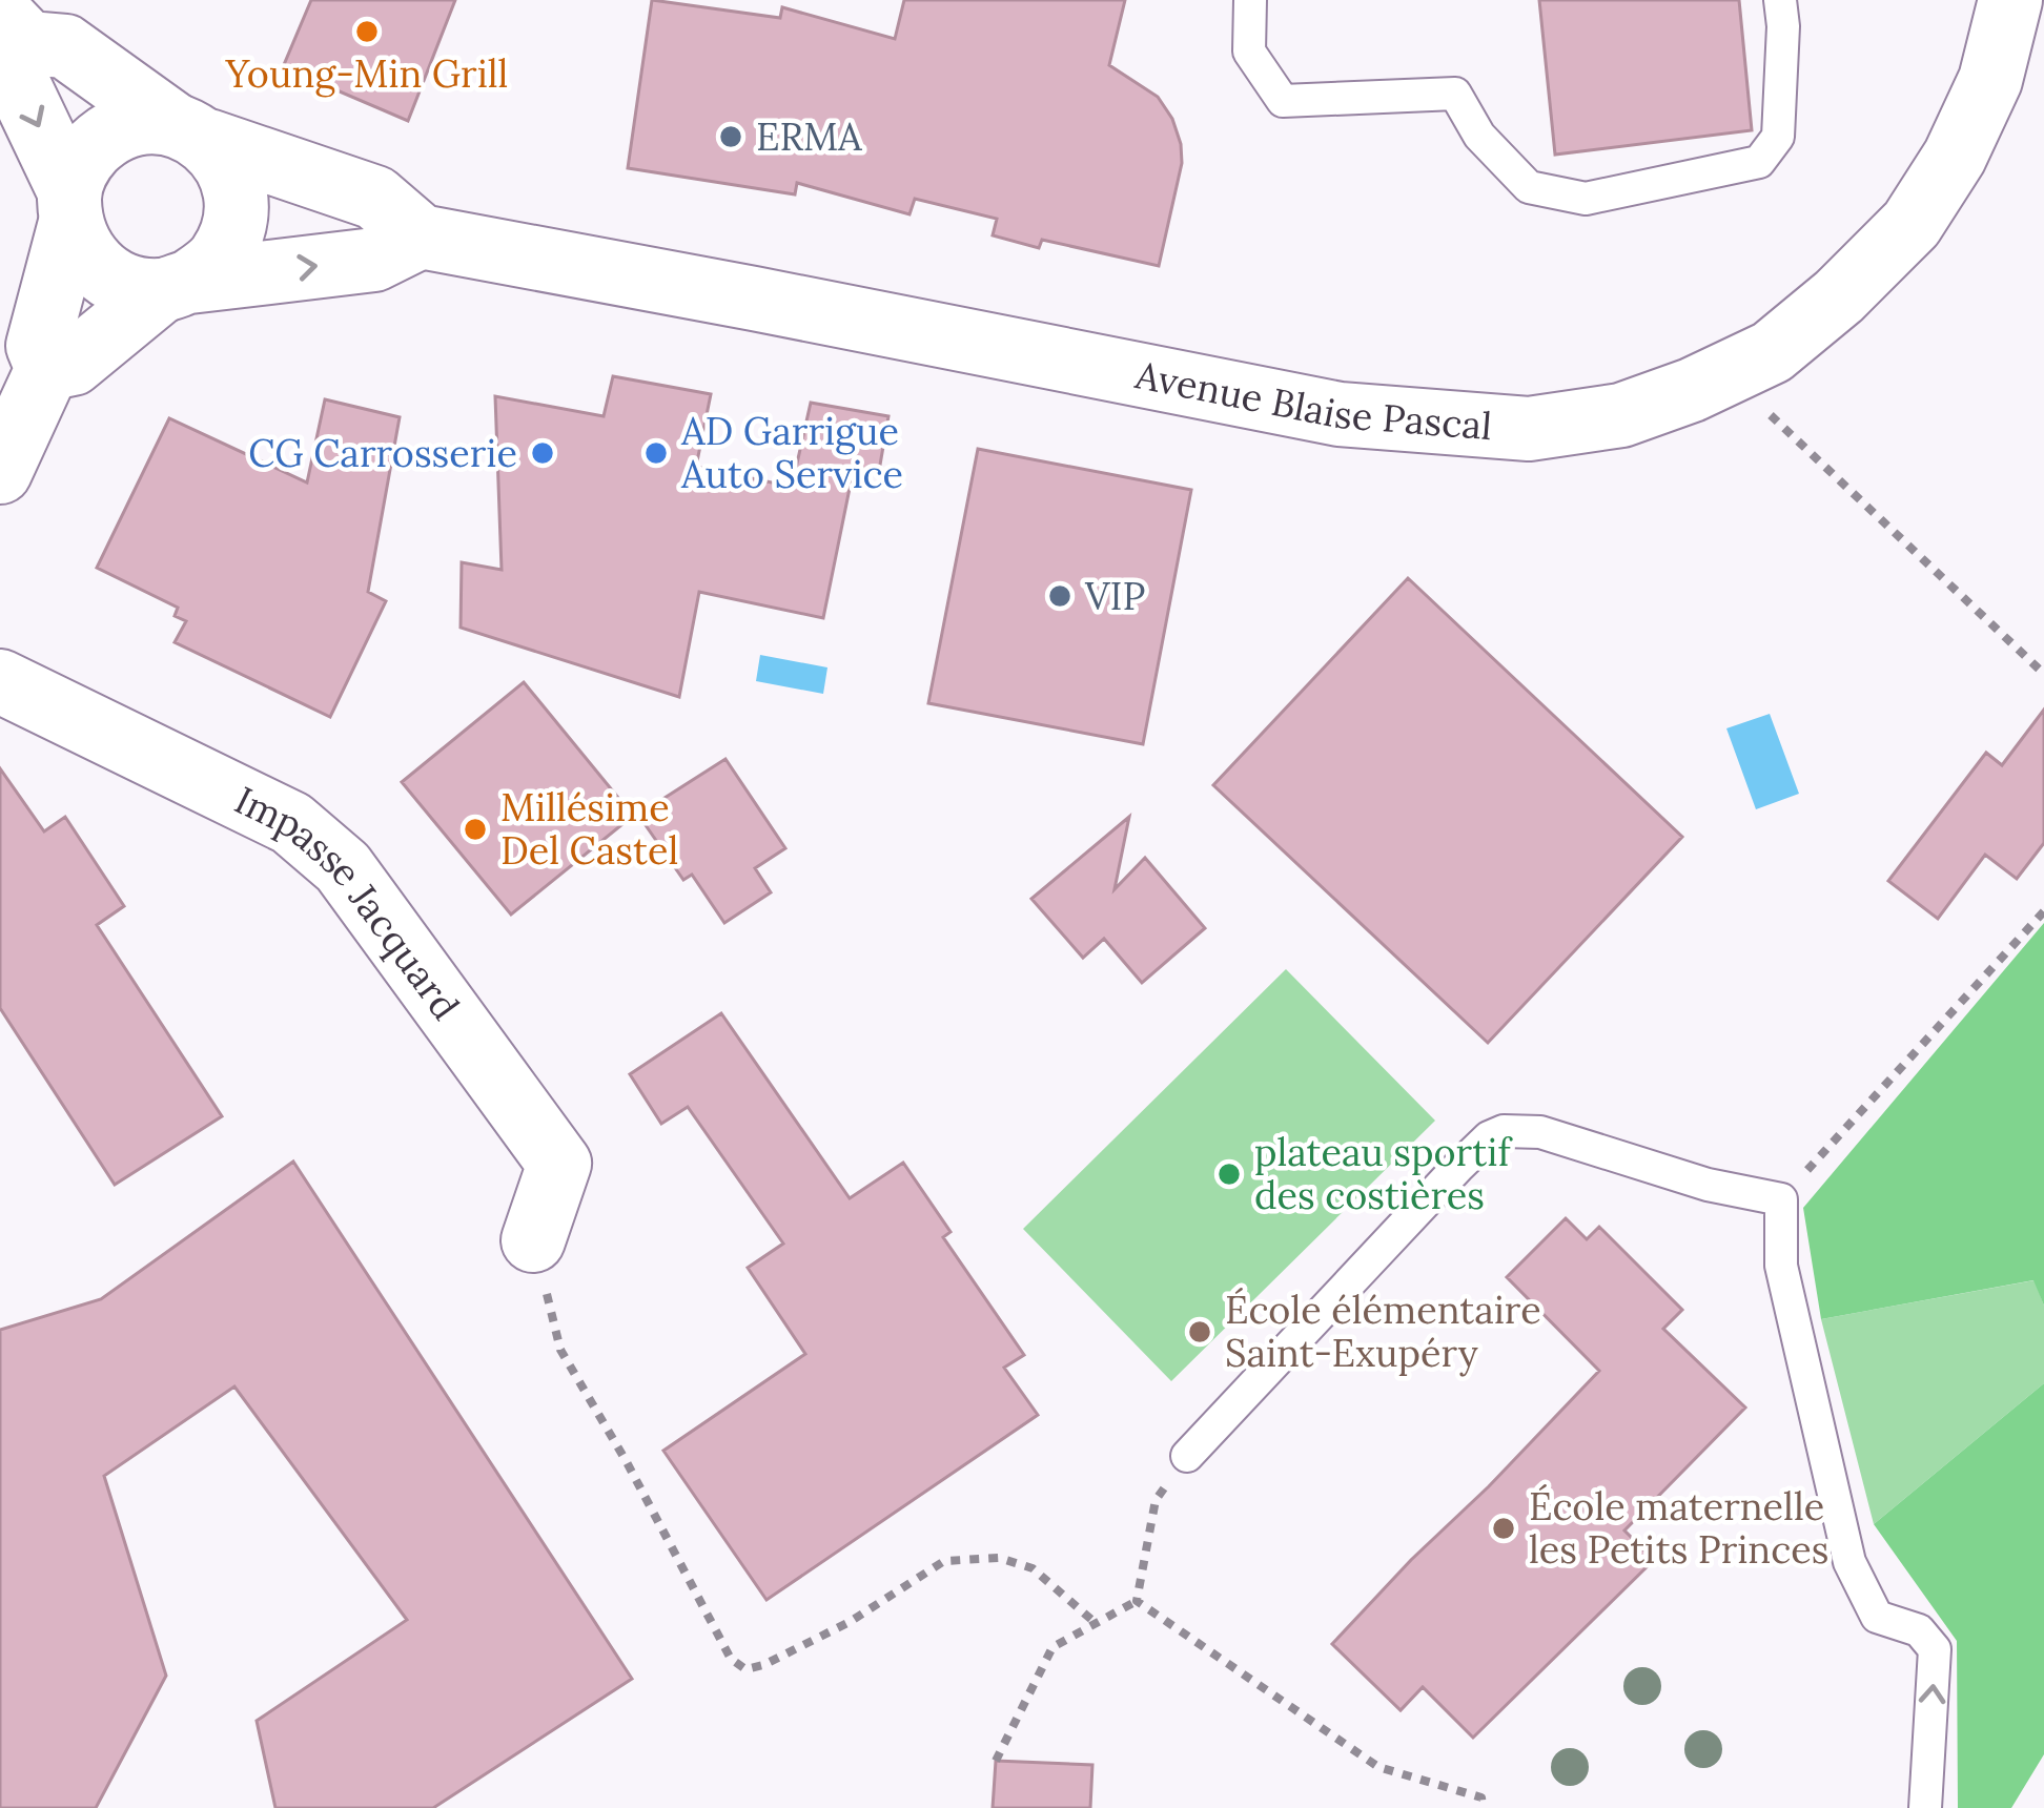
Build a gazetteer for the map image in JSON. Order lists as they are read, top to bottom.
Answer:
{
  "streets": {
    "street": ["Avenue Blaise Pascal", "Impasse Jacquard"]
  },
  "places": [
    "Young-Min Grill",
    "ERMA",
    "CG Carrosserie",
    "AD Garrigue Auto Service",
    "VIP",
    "Millésime Del Castel",
    "plateau sportif des costières",
    "École élémentaire Saint-Exupéry",
    "École maternelle les Petits Princes"
  ]
}
